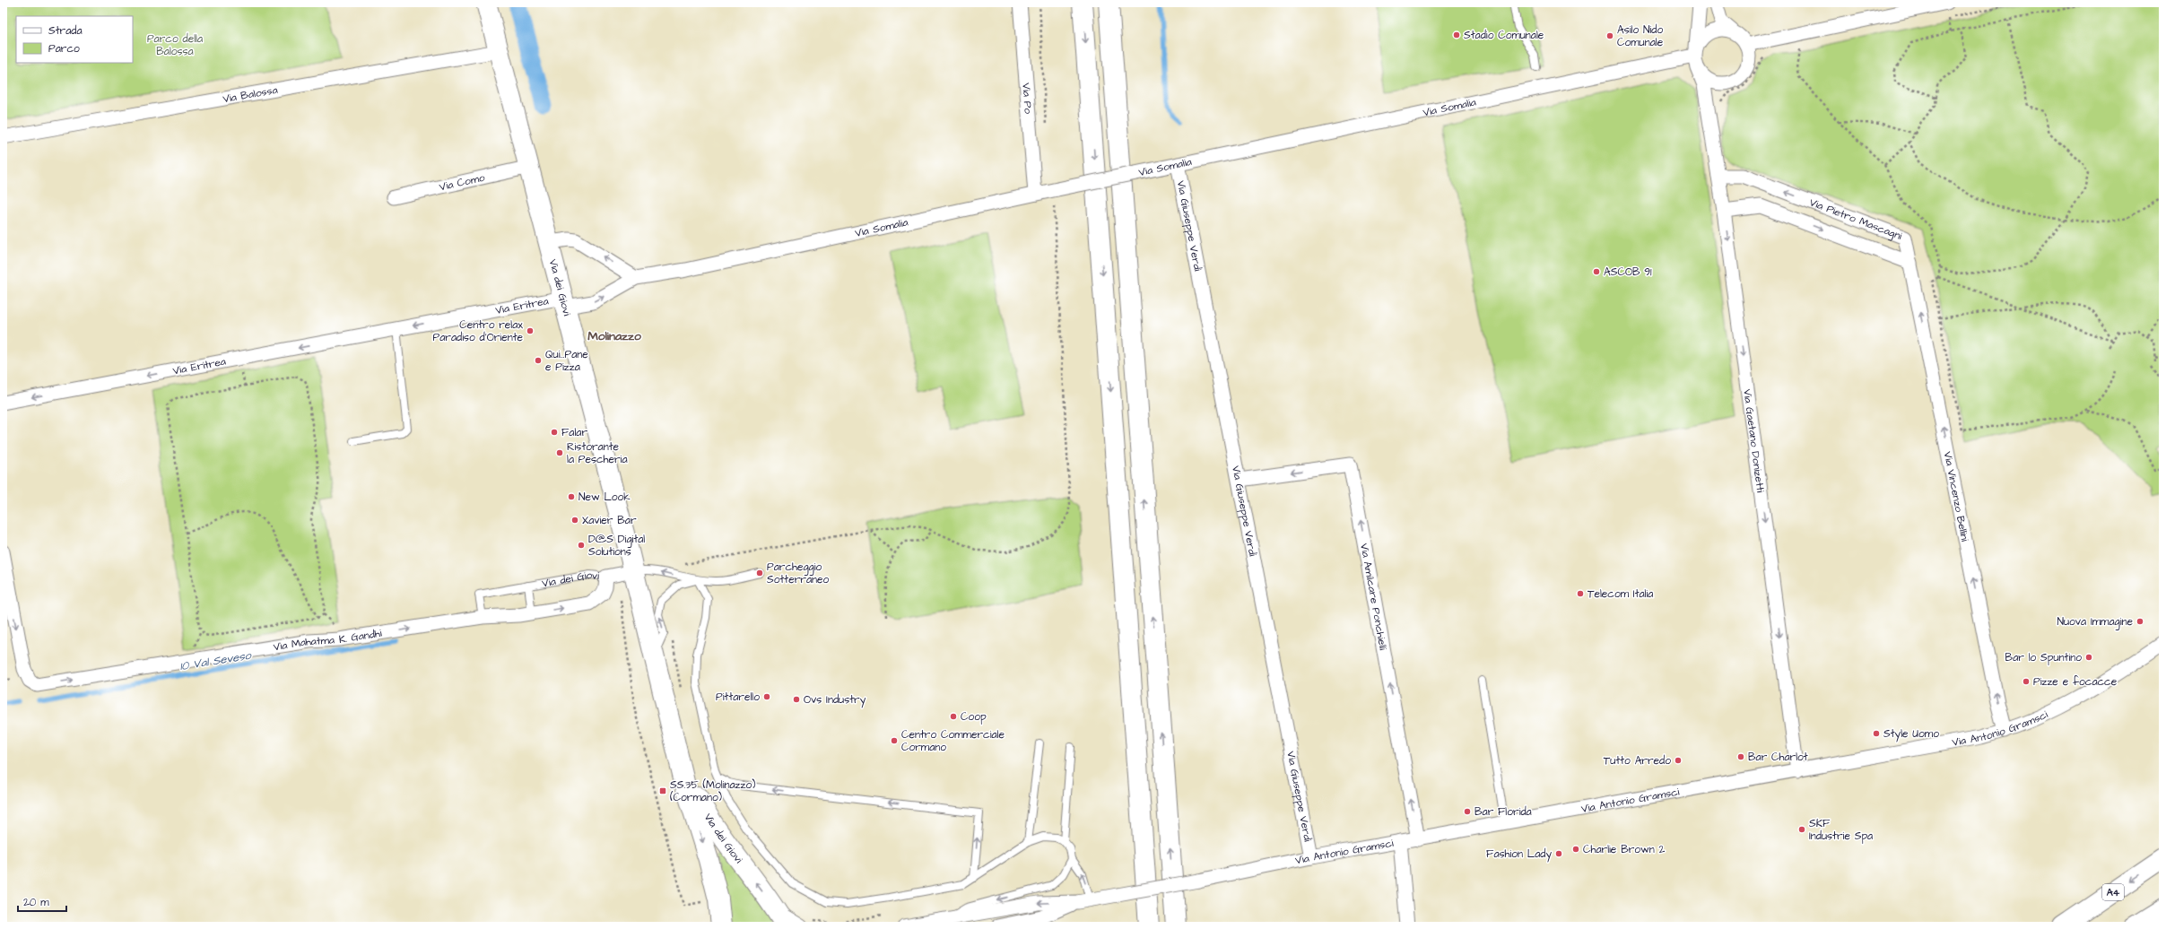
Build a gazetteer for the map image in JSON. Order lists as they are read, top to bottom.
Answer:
{
  "streets": {
    "main road": ["Via dei Giovi", "A4"],
    "street": [
      "Via Balossa",
      "Via Po",
      "Via Somalia",
      "Via Como",
      "Via Pietro Mascagni",
      "Via Giuseppe Verdi",
      "Via Eritrea",
      "Via Gaetano Donizetti",
      "Via Vincenzo Bellini",
      "Via Amilcare Ponchielli",
      "Via Mahatma K. Gandhi",
      "Via Antonio Gramsci"
    ]
  },
  "crossings": [
    ["Via Balossa", "Via dei Giovi"],
    ["Via Po", "Via Somalia"],
    ["Via Somalia", "Via Giuseppe Verdi"],
    ["Via Somalia", "Via dei Giovi"],
    ["Via Somalia", "Via Eritrea"],
    ["Via Somalia", "Via Gaetano Donizetti"],
    ["Via Como", "Via dei Giovi"],
    ["Via Pietro Mascagni", "Via Gaetano Donizetti"],
    ["Via Pietro Mascagni", "Via Vincenzo Bellini"],
    ["Via Giuseppe Verdi", "Via Amilcare Ponchielli"],
    ["Via Giuseppe Verdi", "Via Antonio Gramsci"],
    ["Via dei Giovi", "Via Eritrea"],
    ["Via dei Giovi", "Via Mahatma K. Gandhi"],
    ["Via Gaetano Donizetti", "Via Antonio Gramsci"],
    ["Via Vincenzo Bellini", "Via Antonio Gramsci"],
    ["Via Amilcare Ponchielli", "Via Antonio Gramsci"]
  ],
  "one_way": [
    "Via Eritrea",
    "Via Gaetano Donizetti",
    "Via Vincenzo Bellini",
    "Via Amilcare Ponchielli",
    "Via Mahatma K. Gandhi"
  ],
  "districts": ["Molinazzo"],
  "water": ["10 Val Seveso"],
  "parks": ["Parco della Balossa"],
  "places": {
    "other": [
      "Stadio Comunale",
      "Asilo Nido Comunale",
      "ASCOB 91",
      "Centro relax Paradiso d'Oriente",
      "Qui...Pane e Pizza",
      "Falar",
      "Ristorante la Pescheria",
      "New Look",
      "Xavier Bar",
      "D@S Digital Solutions",
      "Parcheggio Sotterraneo",
      "Telecom Italia",
      "Nuova Immagine",
      "Bar lo Spuntino",
      "Pizze e focacce",
      "Pittarello",
      "Ovs Industry",
      "Coop",
      "Style Uomo",
      "Centro Commerciale Cormano",
      "Bar Charlot",
      "Tutto Arredo",
      "Bar Florida",
      "SKF Industrie Spa",
      "Charlie Brown 2",
      "Fashion Lady"
    ],
    "transit": ["SS.35 (Molinazzo) (Cormano)"]
  },
  "legend": ["Strada", "Parco"],
  "scale_bar": "20 m"
}
